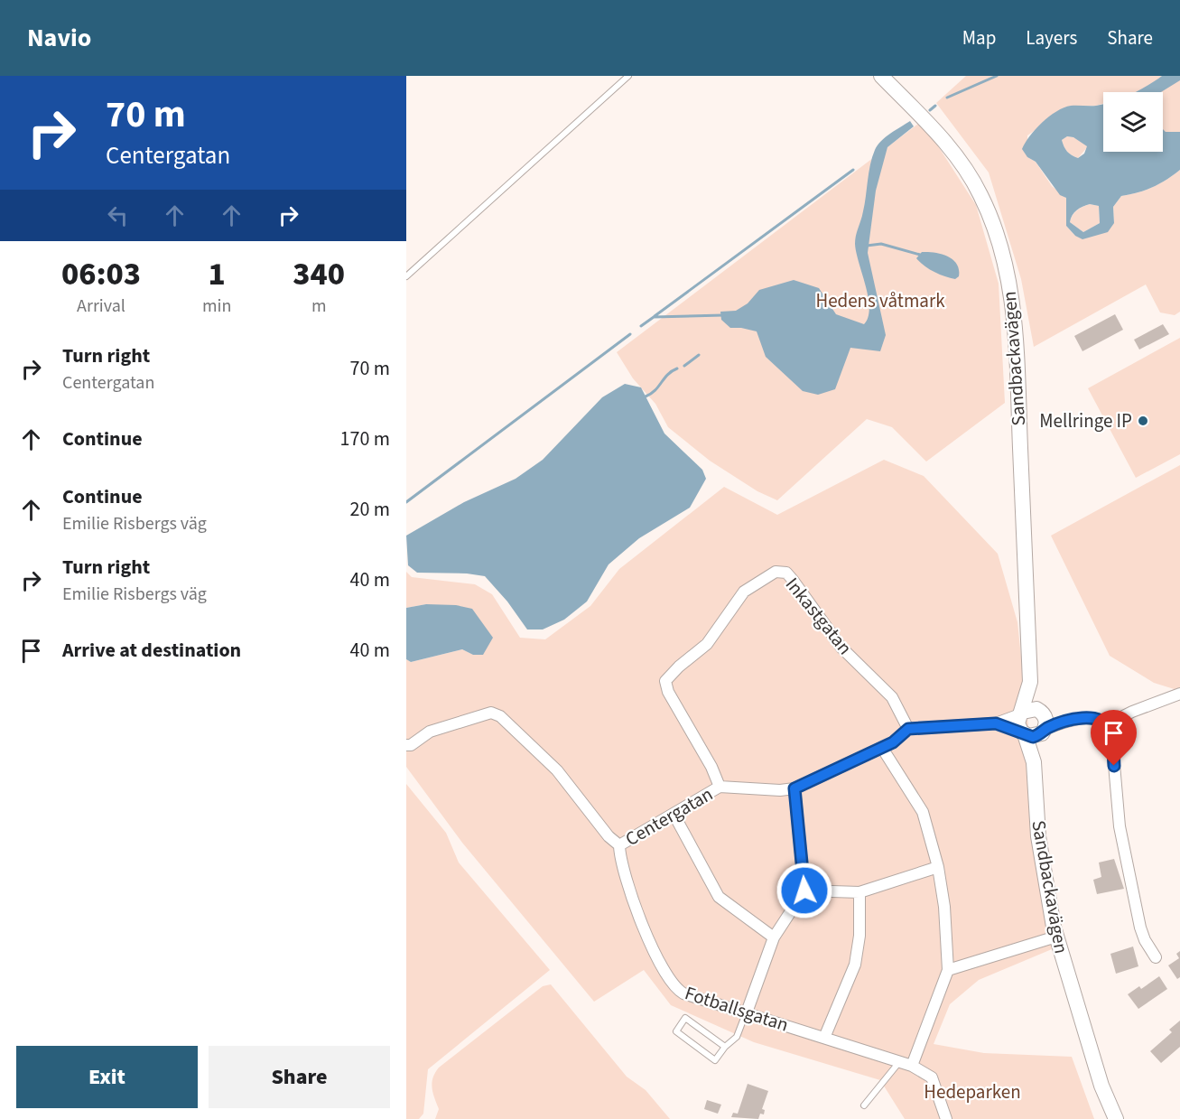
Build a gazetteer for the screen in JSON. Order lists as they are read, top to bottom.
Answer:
{
  "streets": {
    "street": [
      "Sandbackavägen",
      "Inkastgatan",
      "Centergatan",
      "Fotballsgatan"
    ]
  },
  "crossings": [
    ["Inkastgatan", "Centergatan"],
    ["Centergatan", "Fotballsgatan"]
  ],
  "parks": ["Hedens våtmark", "Hedeparken"],
  "places": ["Mellringe IP"],
  "page": {
    "header": "Navio",
    "nav": ["Map", "Layers", "Share"],
    "turn": ["70 m", "Centergatan"],
    "eta": [
      "06:03",
      "Arrival",
      "1",
      "min",
      "340",
      "m"
    ],
    "list": [
      {
        "name": "Turn right",
        "note": "Centergatan",
        "value": "70 m"
      },
      {
        "name": "Continue",
        "value": "170 m"
      },
      {
        "name": "Continue",
        "note": "Emilie Risbergs väg",
        "value": "20 m"
      },
      {
        "name": "Turn right",
        "note": "Emilie Risbergs väg",
        "value": "40 m"
      },
      {
        "name": "Arrive at destination",
        "value": "40 m"
      }
    ],
    "buttons": ["Exit", "Share"]
  }
}
